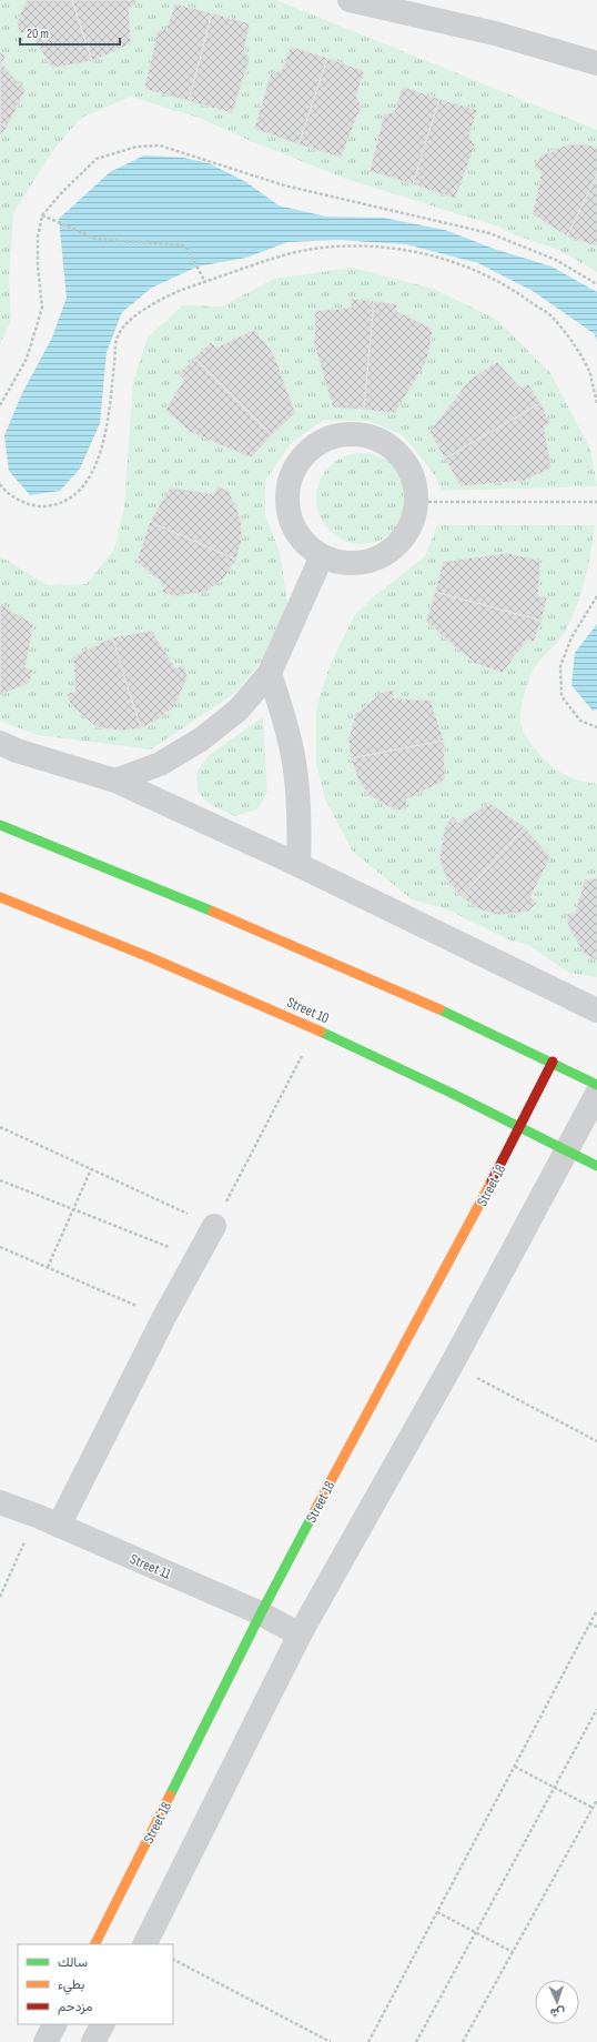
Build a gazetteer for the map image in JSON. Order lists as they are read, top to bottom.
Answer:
{
  "streets": {
    "street": ["Street 10", "Street 18", "Street 11"]
  },
  "crossings": [
    ["Street 10", "Street 18"],
    ["Street 18", "Street 11"]
  ],
  "legend": ["سالك", "بطيء", "مزدحم"],
  "scale_bar": "20 m",
  "north": "bottom"
}
